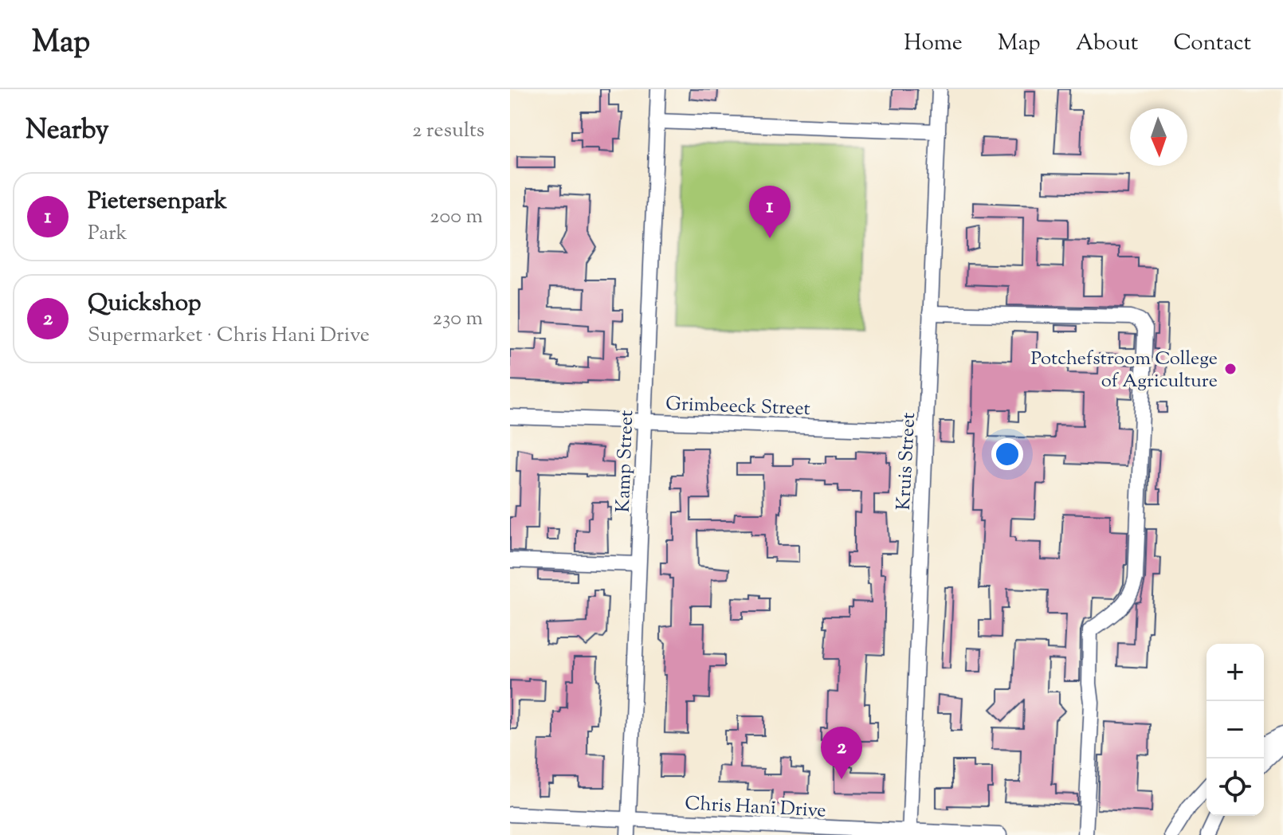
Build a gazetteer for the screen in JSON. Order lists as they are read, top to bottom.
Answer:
{
  "streets": {
    "street": [
      "Grimbeeck Street",
      "Kamp Street",
      "Kruis Street",
      "Chris Hani Drive"
    ]
  },
  "crossings": [
    ["Grimbeeck Street", "Kamp Street"],
    ["Grimbeeck Street", "Kruis Street"],
    ["Kamp Street", "Chris Hani Drive"],
    ["Kruis Street", "Chris Hani Drive"]
  ],
  "places": ["Potchefstroom College of Agriculture"],
  "north": "bottom",
  "page": {
    "header": "Map",
    "nav": [
      "Home",
      "Map",
      "About",
      "Contact"
    ],
    "heading": ["Nearby", "2 results"],
    "list": [
      {
        "mark": "1",
        "name": "Pietersenpark",
        "note": "Park",
        "value": "200 m"
      },
      {
        "mark": "2",
        "name": "Quickshop",
        "note": "Supermarket · Chris Hani Drive",
        "value": "230 m"
      }
    ],
    "pins": ["1", "2"],
    "map_buttons": ["+", "−"]
  }
}
